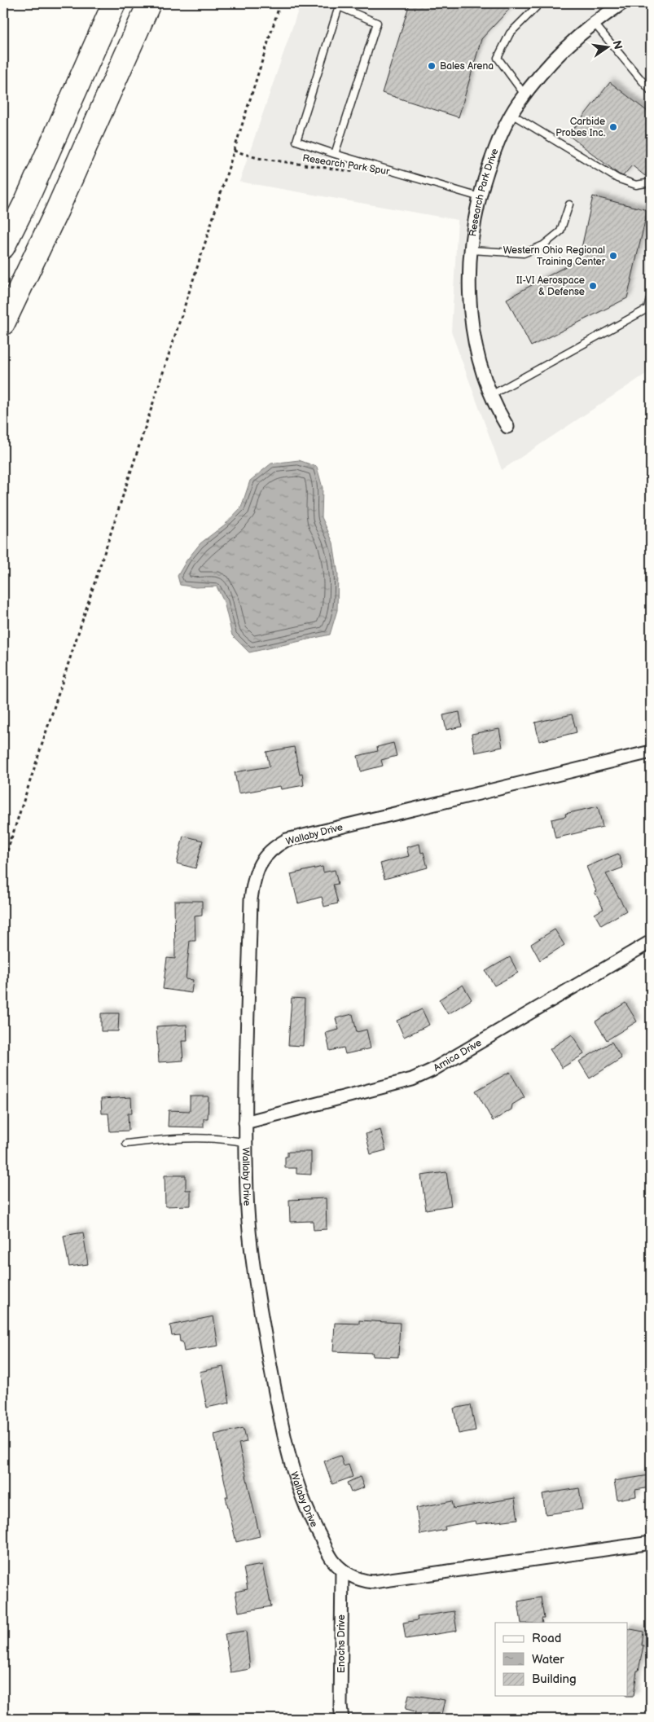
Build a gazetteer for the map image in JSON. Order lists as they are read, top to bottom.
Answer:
{
  "streets": {
    "street": [
      "Research Park Drive",
      "Wallaby Drive",
      "Arnica Drive",
      "Enochs Drive"
    ],
    "path": ["Research Park Spur"]
  },
  "crossings": [
    ["Wallaby Drive", "Arnica Drive"],
    ["Wallaby Drive", "Enochs Drive"]
  ],
  "places": [
    "Bales Arena",
    "Carbide Probes Inc.",
    "Western Ohio Regional Training Center",
    "II-VI Aerospace & Defense"
  ],
  "legend": ["Road", "Water", "Building"],
  "north": "right"
}
